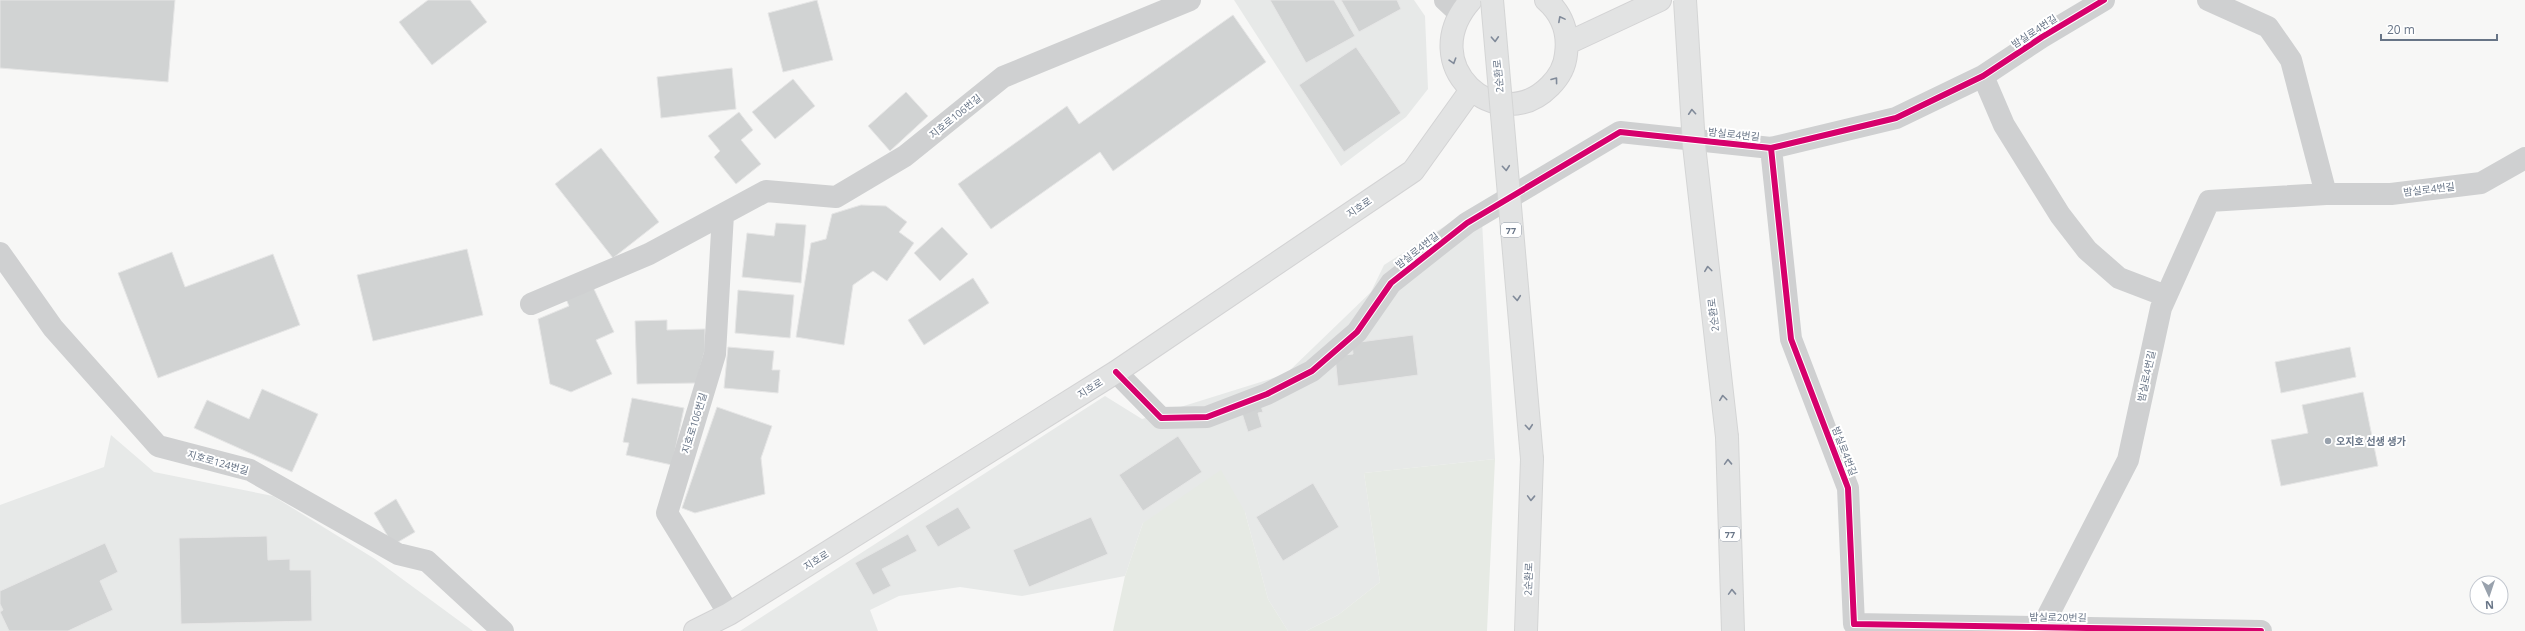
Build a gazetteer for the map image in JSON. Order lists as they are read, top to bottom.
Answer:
{
  "streets": {
    "main road": ["2순환로", "지호로", "77"],
    "street": [
      "밤실로4번길",
      "지호로106번길",
      "지호로124번길",
      "밤실로20번길"
    ]
  },
  "crossings": [
    ["밤실로4번길", "지호로"],
    ["밤실로4번길", "밤실로20번길"],
    ["지호로106번길", "지호로"]
  ],
  "places": ["오지호 선생 생가"],
  "scale_bar": "20 m",
  "north": "bottom"
}
